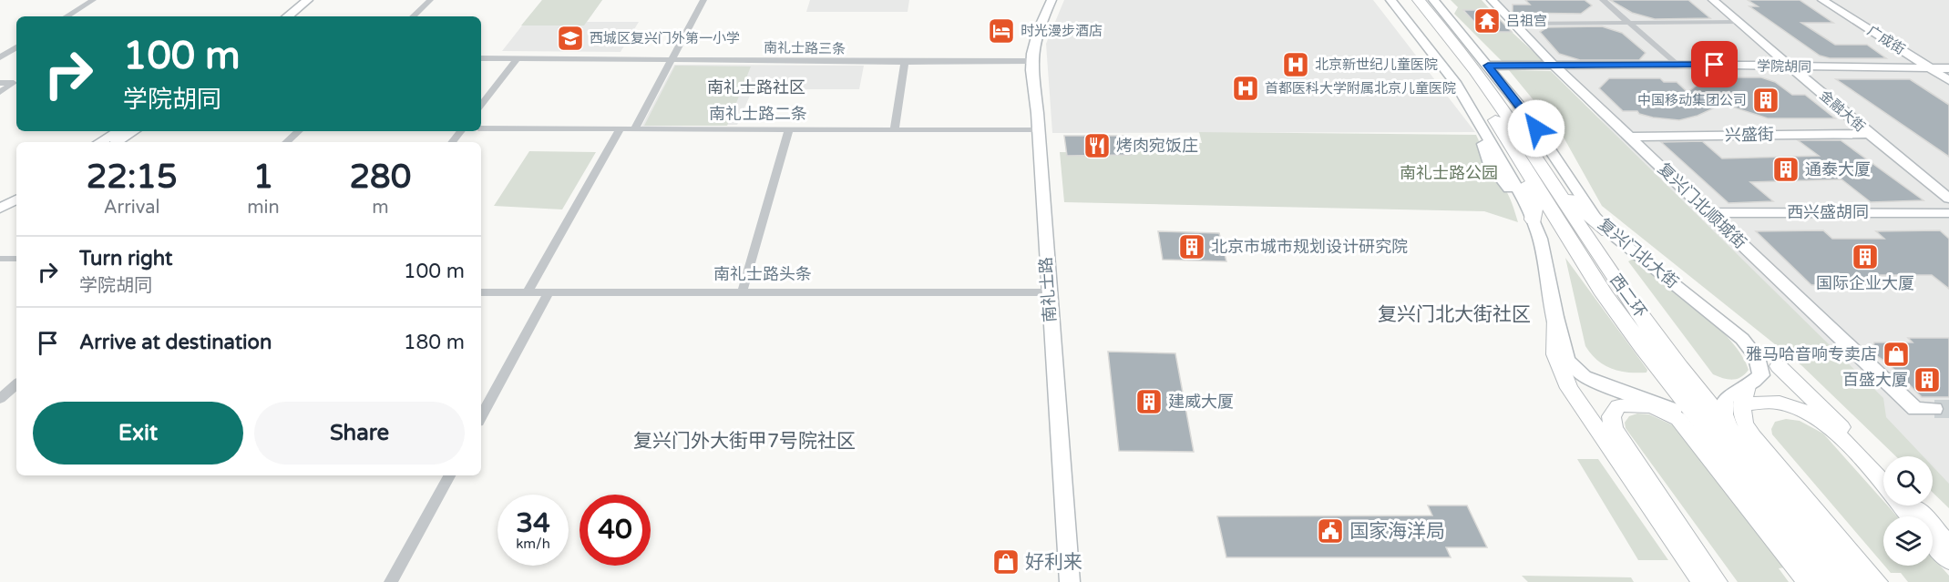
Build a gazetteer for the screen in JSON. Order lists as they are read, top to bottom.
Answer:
{
  "streets": {
    "highway": ["西二环"],
    "street": [
      "广成街",
      "南礼士路三条",
      "学院胡同",
      "金融大街",
      "南礼士路二条",
      "兴盛街",
      "复兴门北顺城街",
      "西兴盛胡同",
      "复兴门北大街",
      "南礼士路头条",
      "南礼士路"
    ]
  },
  "crossings": [
    ["广成街", "学院胡同"],
    ["南礼士路三条", "南礼士路"],
    ["学院胡同", "复兴门北顺城街"],
    ["学院胡同", "复兴门北大街"],
    ["金融大街", "兴盛街"],
    ["南礼士路二条", "南礼士路"],
    ["兴盛街", "复兴门北顺城街"],
    ["复兴门北顺城街", "西兴盛胡同"],
    ["复兴门北大街", "西二环"],
    ["南礼士路头条", "南礼士路"]
  ],
  "districts": ["南礼士路社区", "复兴门北大街社区", "复兴门外大街甲7号院社区"],
  "parks": ["南礼士路公园"],
  "places": {
    "temple": ["吕祖宫"],
    "hotel": ["时光漫步酒店"],
    "school or university": ["西城区复兴门外第一小学"],
    "hospital": ["北京新世纪儿童医院", "首都医科大学附属北京儿童医院"],
    "building": [
      "中国移动集团公司",
      "通泰大厦",
      "北京市城市规划设计研究院",
      "国际企业大厦",
      "百盛大厦",
      "建威大厦"
    ],
    "restaurant": ["烤肉宛饭庄"],
    "shop": ["雅马哈音响专卖店", "好利来"],
    "public building": ["国家海洋局"]
  },
  "page": {
    "turn": ["100 m", "学院胡同"],
    "eta": [
      "22:15",
      "Arrival",
      "1",
      "min",
      "280",
      "m"
    ],
    "list": [
      {
        "name": "Turn right",
        "note": "学院胡同",
        "value": "100 m"
      },
      {
        "name": "Arrive at destination",
        "value": "180 m"
      }
    ],
    "buttons": ["Exit", "Share"],
    "speed": "34 km/h",
    "limit": "40"
  }
}
